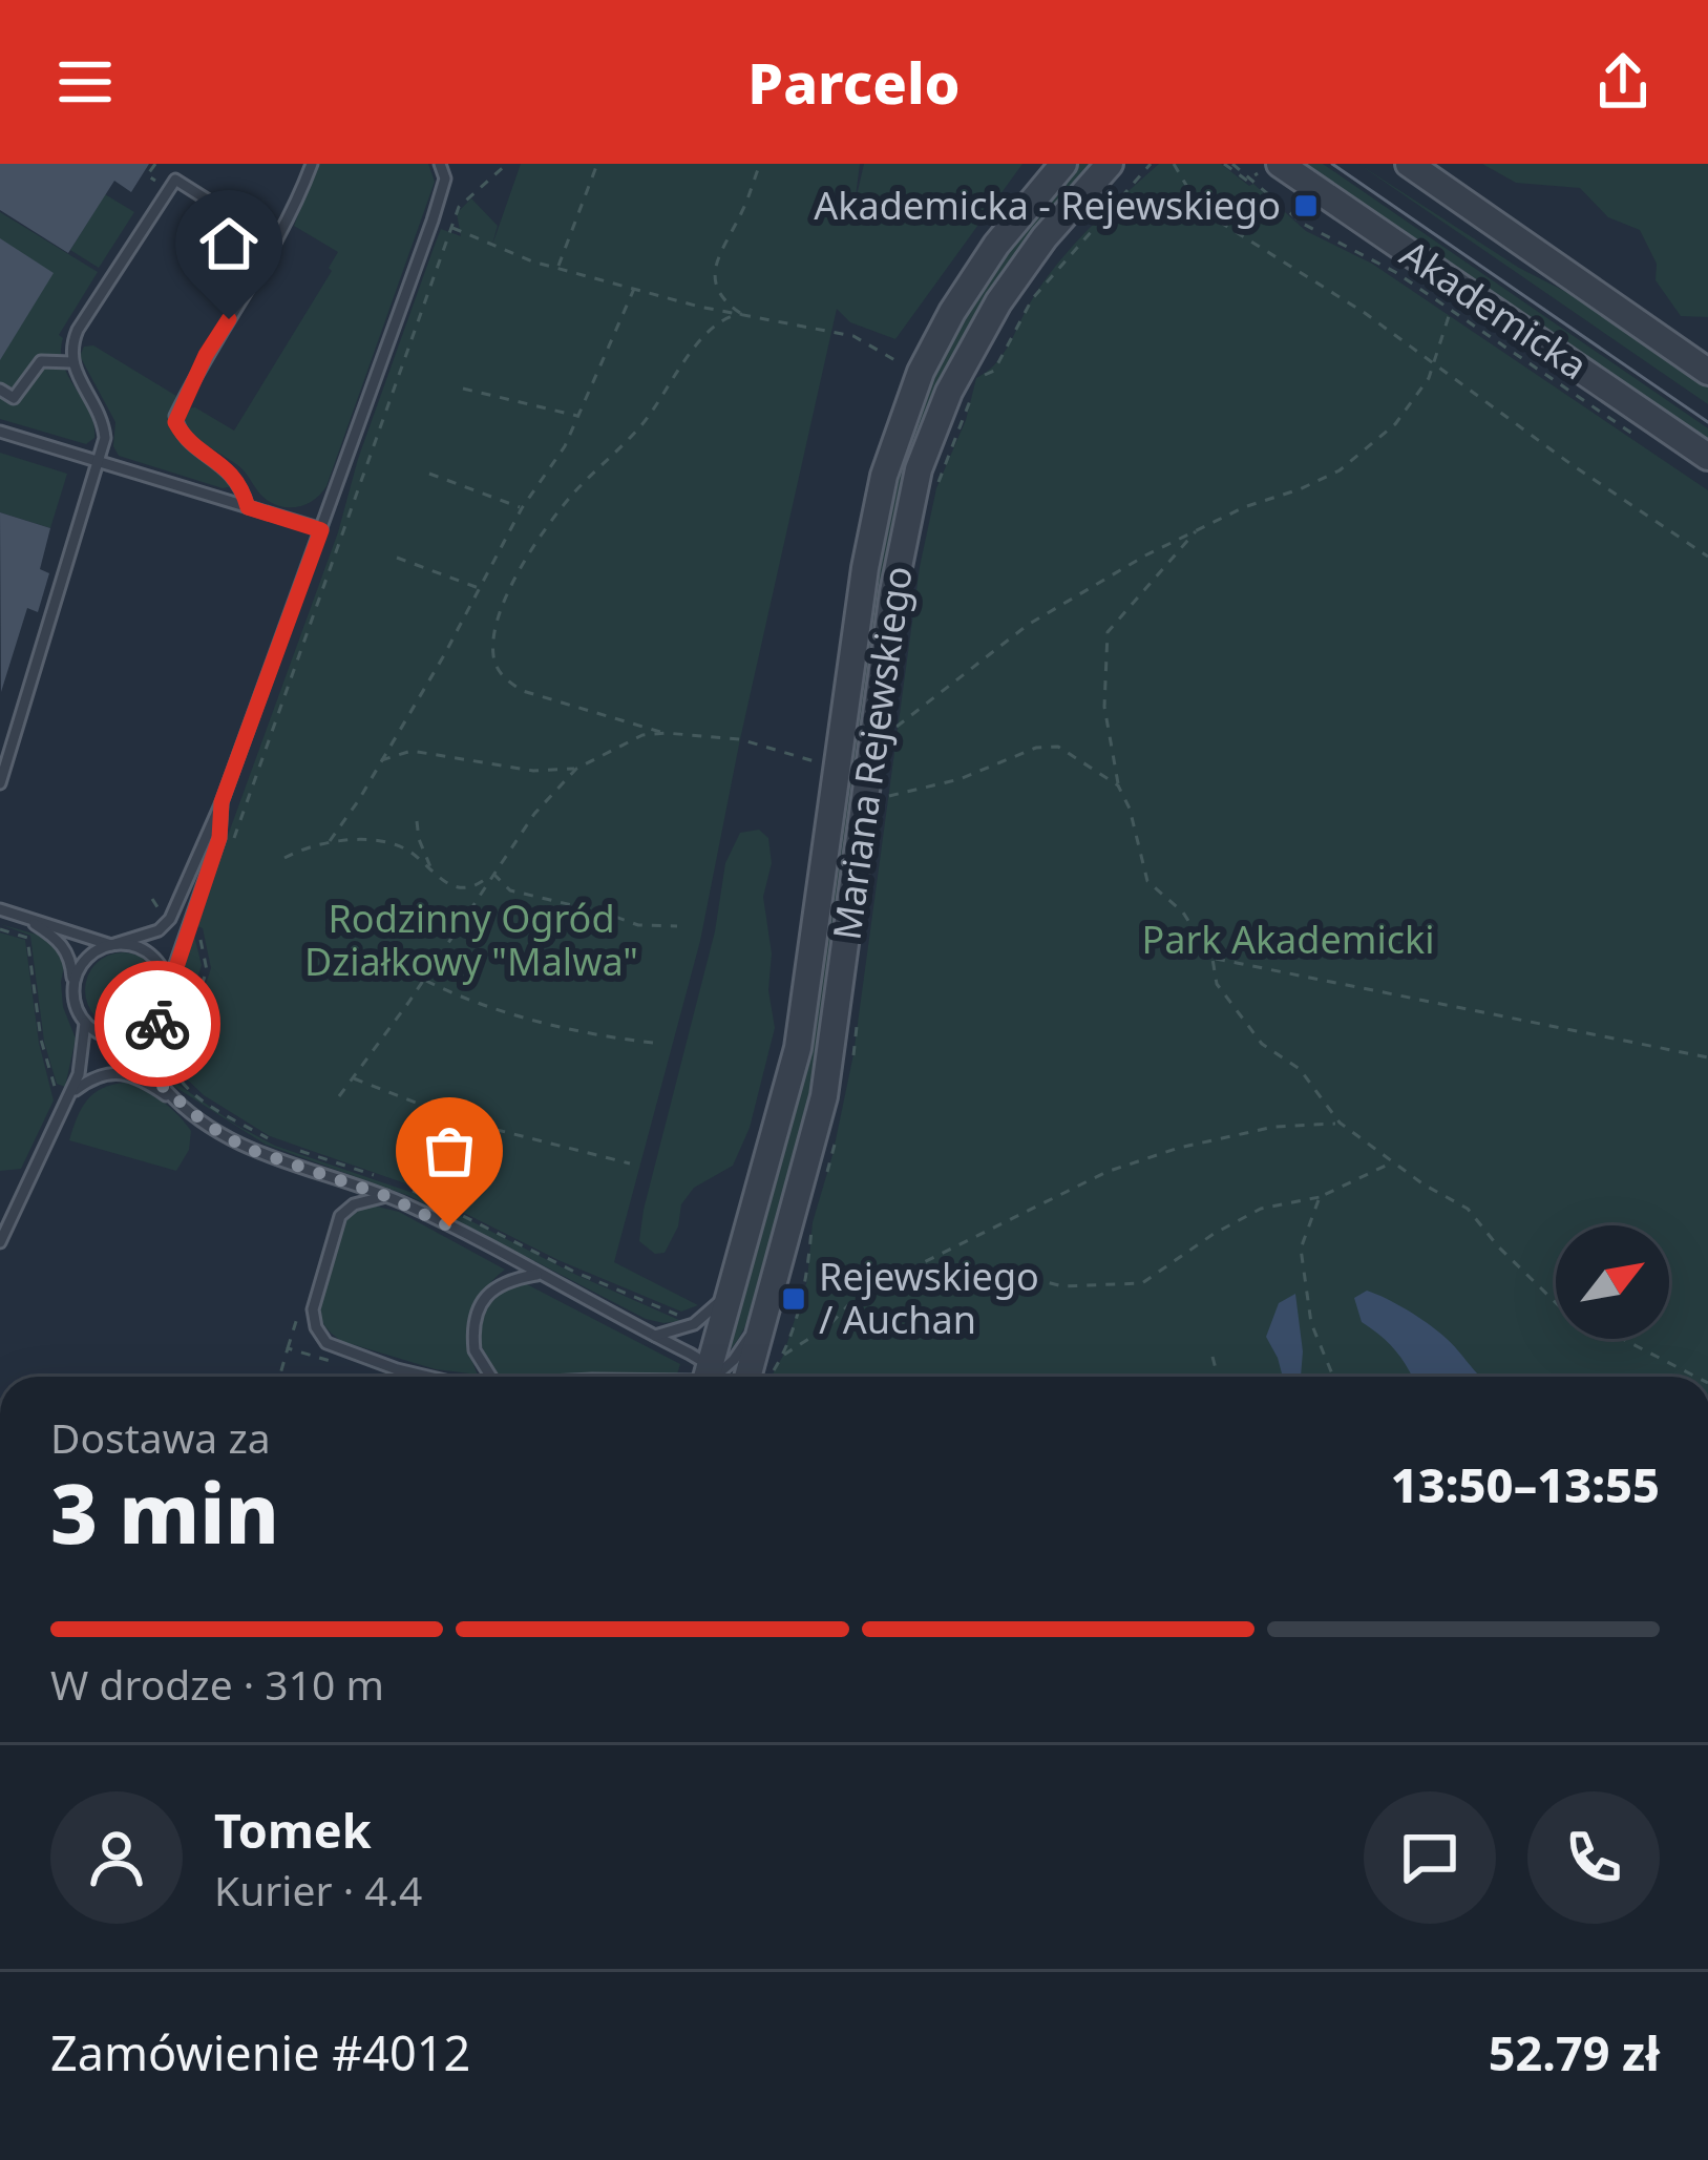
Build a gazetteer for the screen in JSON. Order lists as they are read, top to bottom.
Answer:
{
  "streets": {
    "street": ["Akademicka", "Mariana Rejewskiego"]
  },
  "parks": ["Rodzinny Ogród Działkowy \"Malwa\"", "Park Akademicki"],
  "places": {
    "transit": ["Akademicka - Rejewskiego", "Rejewskiego / Auchan"]
  },
  "north": "top right",
  "page": {
    "header": "Parcelo",
    "heading": ["3 min", "Dostawa za", "13:50–13:55"],
    "panel": [
      "Tomek",
      "Kurier · 4.4",
      "Zamówienie #4012",
      "52.79 zł"
    ],
    "bar": "W drodze · 310 m"
  }
}
